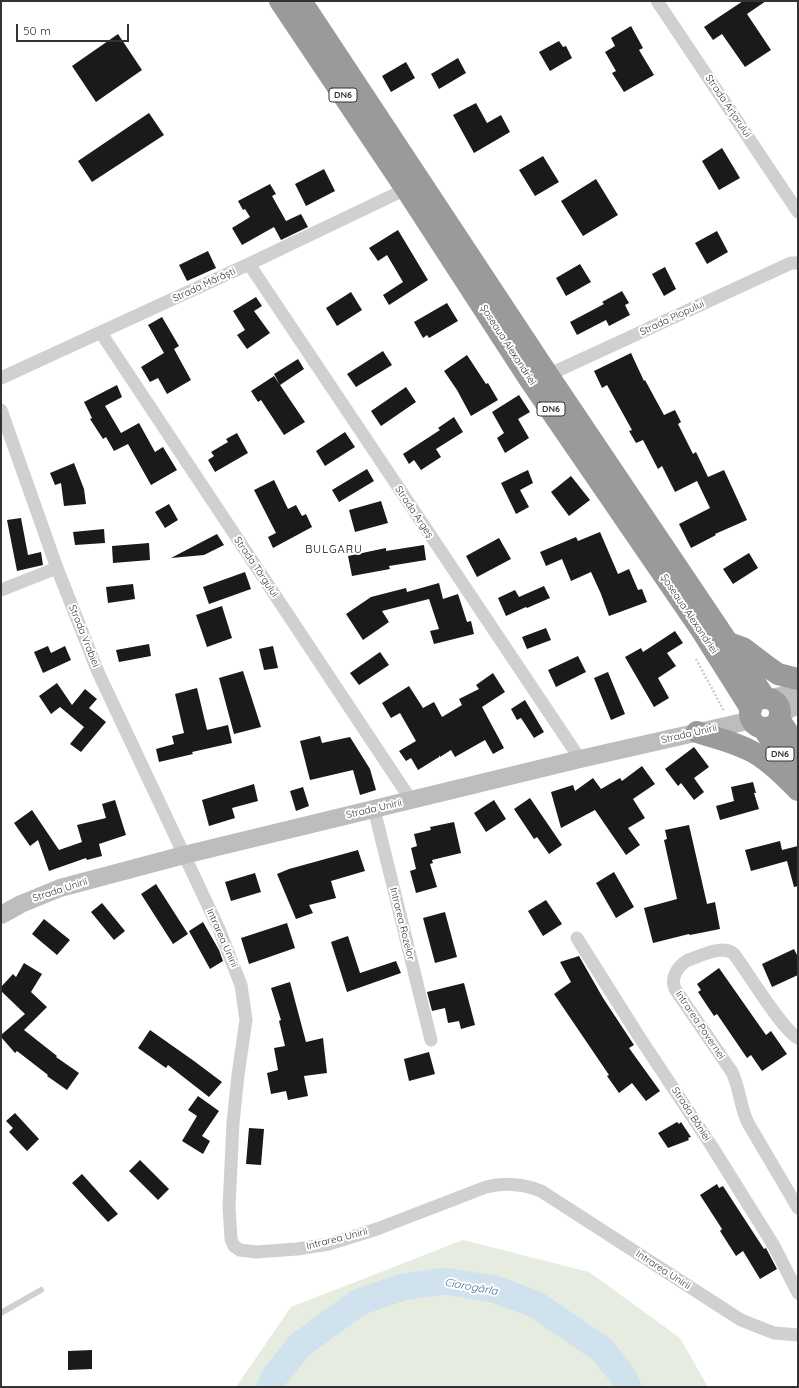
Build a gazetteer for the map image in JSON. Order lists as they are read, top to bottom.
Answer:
{
  "streets": {
    "highway": ["DN6", "Șoseaua Alexandriei"],
    "main road": ["Strada Unirii"],
    "street": [
      "Strada Arțarului",
      "Strada Mărăști",
      "Strada Plopului",
      "Strada Argeș",
      "Strada Târgului",
      "Strada Vrabiei",
      "Intrarea Rozelor",
      "Intrarea Unirii",
      "Intrarea Povernei",
      "Strada Băniei"
    ]
  },
  "crossings": [
    ["Strada Mărăști", "Șoseaua Alexandriei"],
    ["Strada Mărăști", "Strada Argeș"],
    ["Strada Mărăști", "Strada Târgului"],
    ["Strada Plopului", "Șoseaua Alexandriei"],
    ["Șoseaua Alexandriei", "Strada Unirii"],
    ["Strada Argeș", "Strada Unirii"],
    ["Strada Târgului", "Strada Unirii"],
    ["Strada Vrabiei", "Strada Unirii"],
    ["Strada Vrabiei", "Intrarea Unirii"],
    ["Strada Unirii", "Intrarea Rozelor"],
    ["Strada Unirii", "Intrarea Unirii"]
  ],
  "districts": ["BULGARU"],
  "water": ["Ciorogârla"],
  "scale_bar": "50 m"
}
